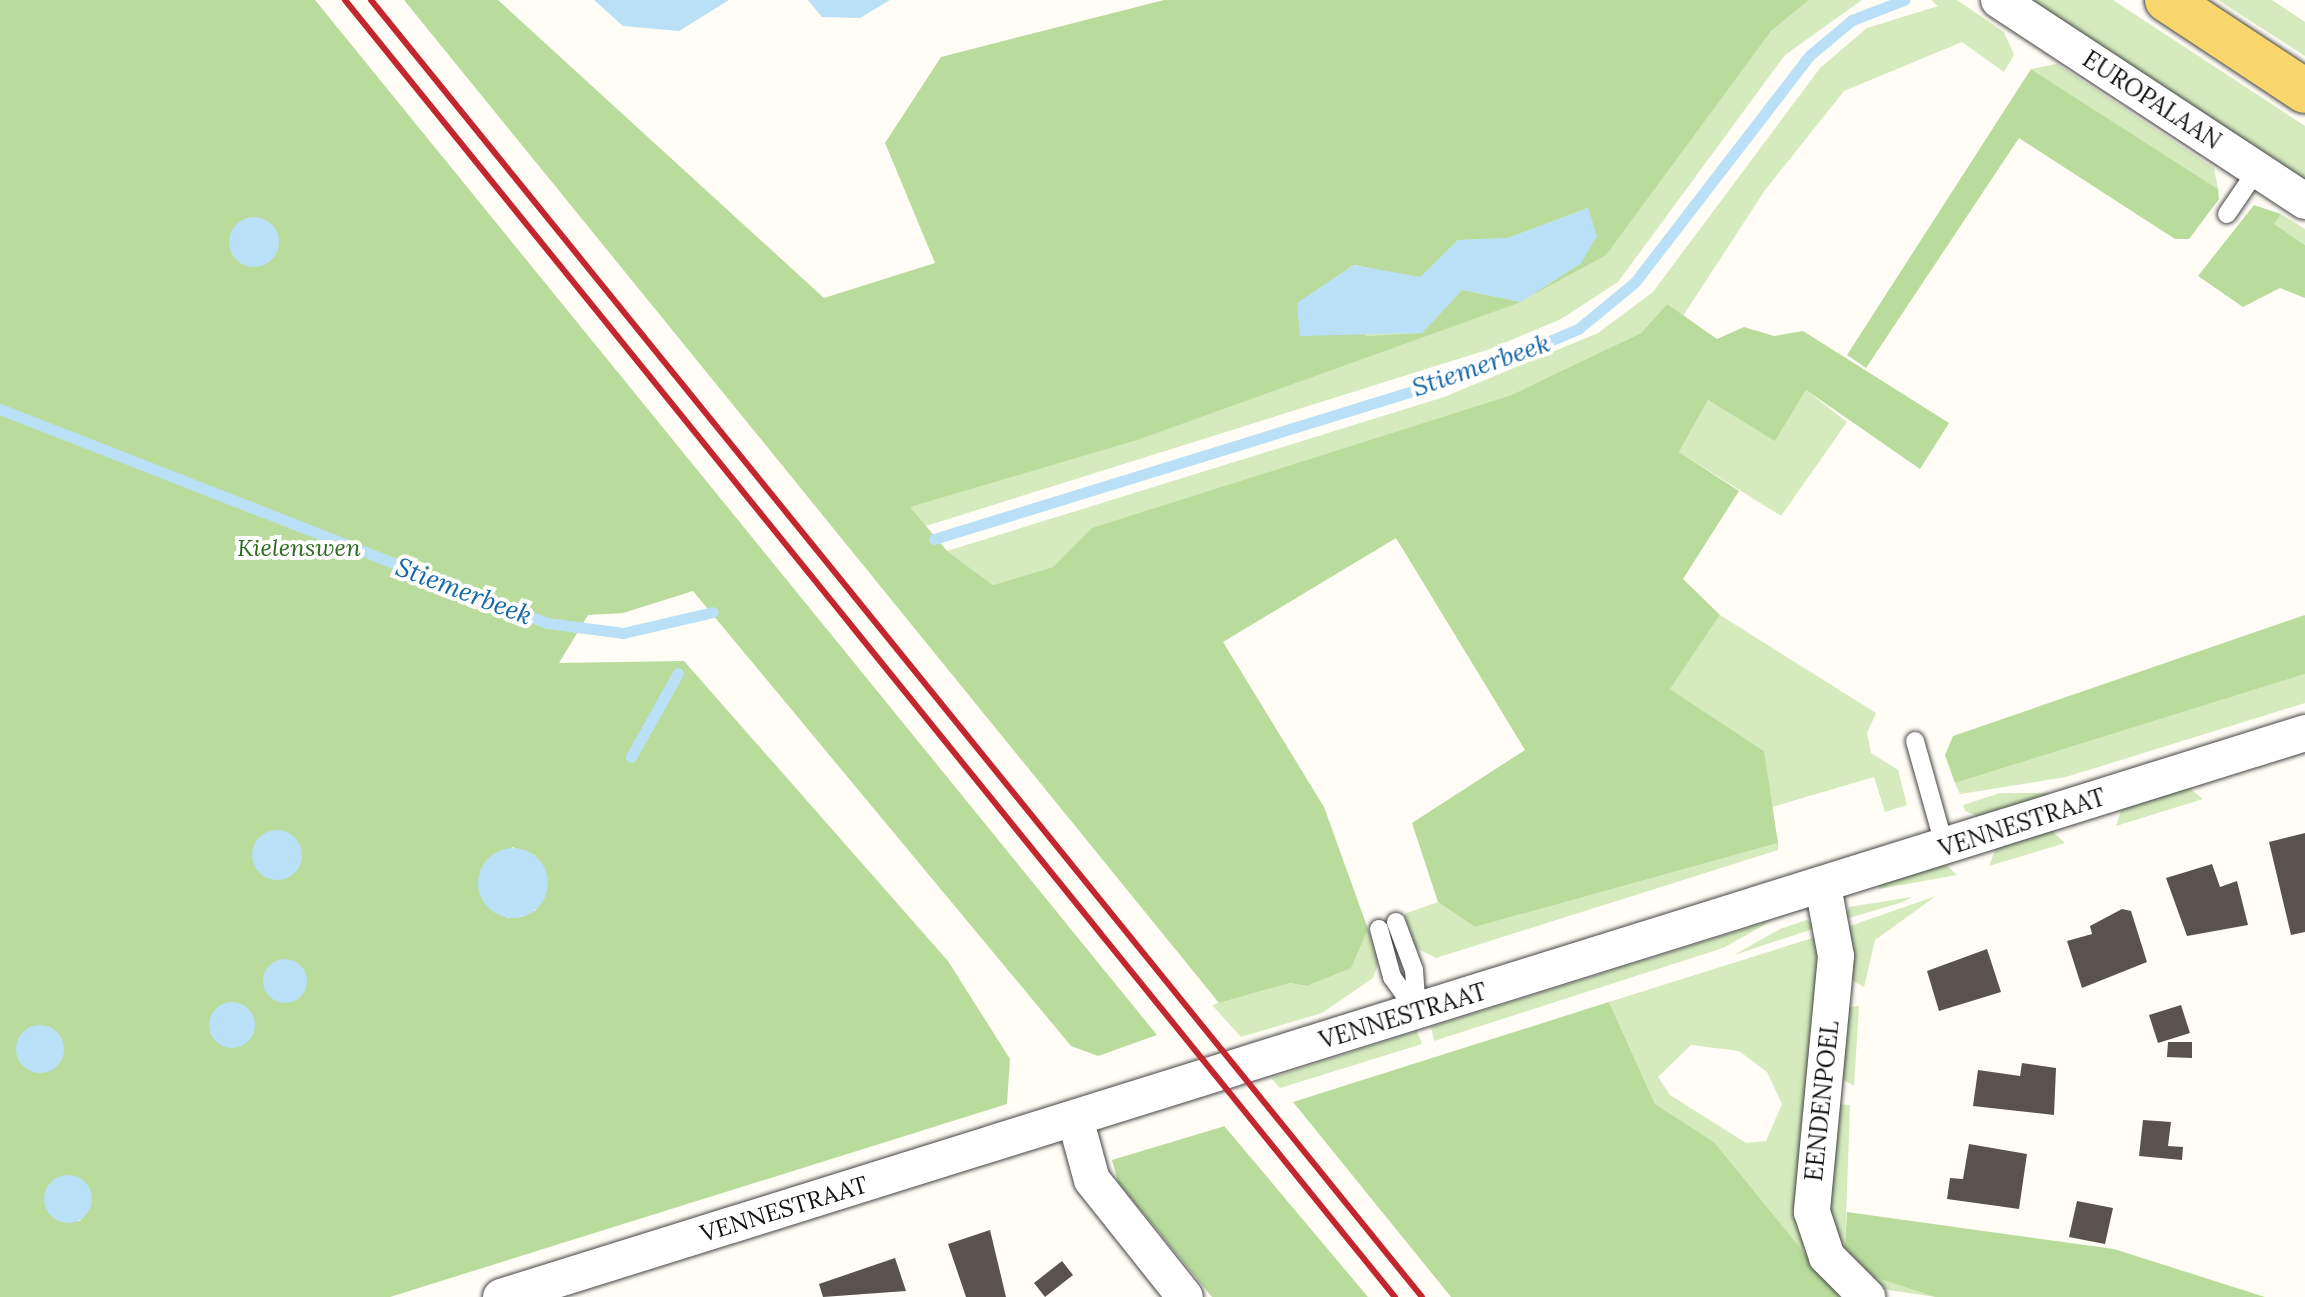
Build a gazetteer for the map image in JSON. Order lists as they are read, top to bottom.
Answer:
{
  "streets": {
    "street": ["EUROPALAAN", "VENNESTRAAT", "EENDENPOEL"]
  },
  "crossings": [
    ["VENNESTRAAT", "EENDENPOEL"]
  ],
  "water": ["Stiemerbeek"],
  "parks": ["Kielenswen"]
}
